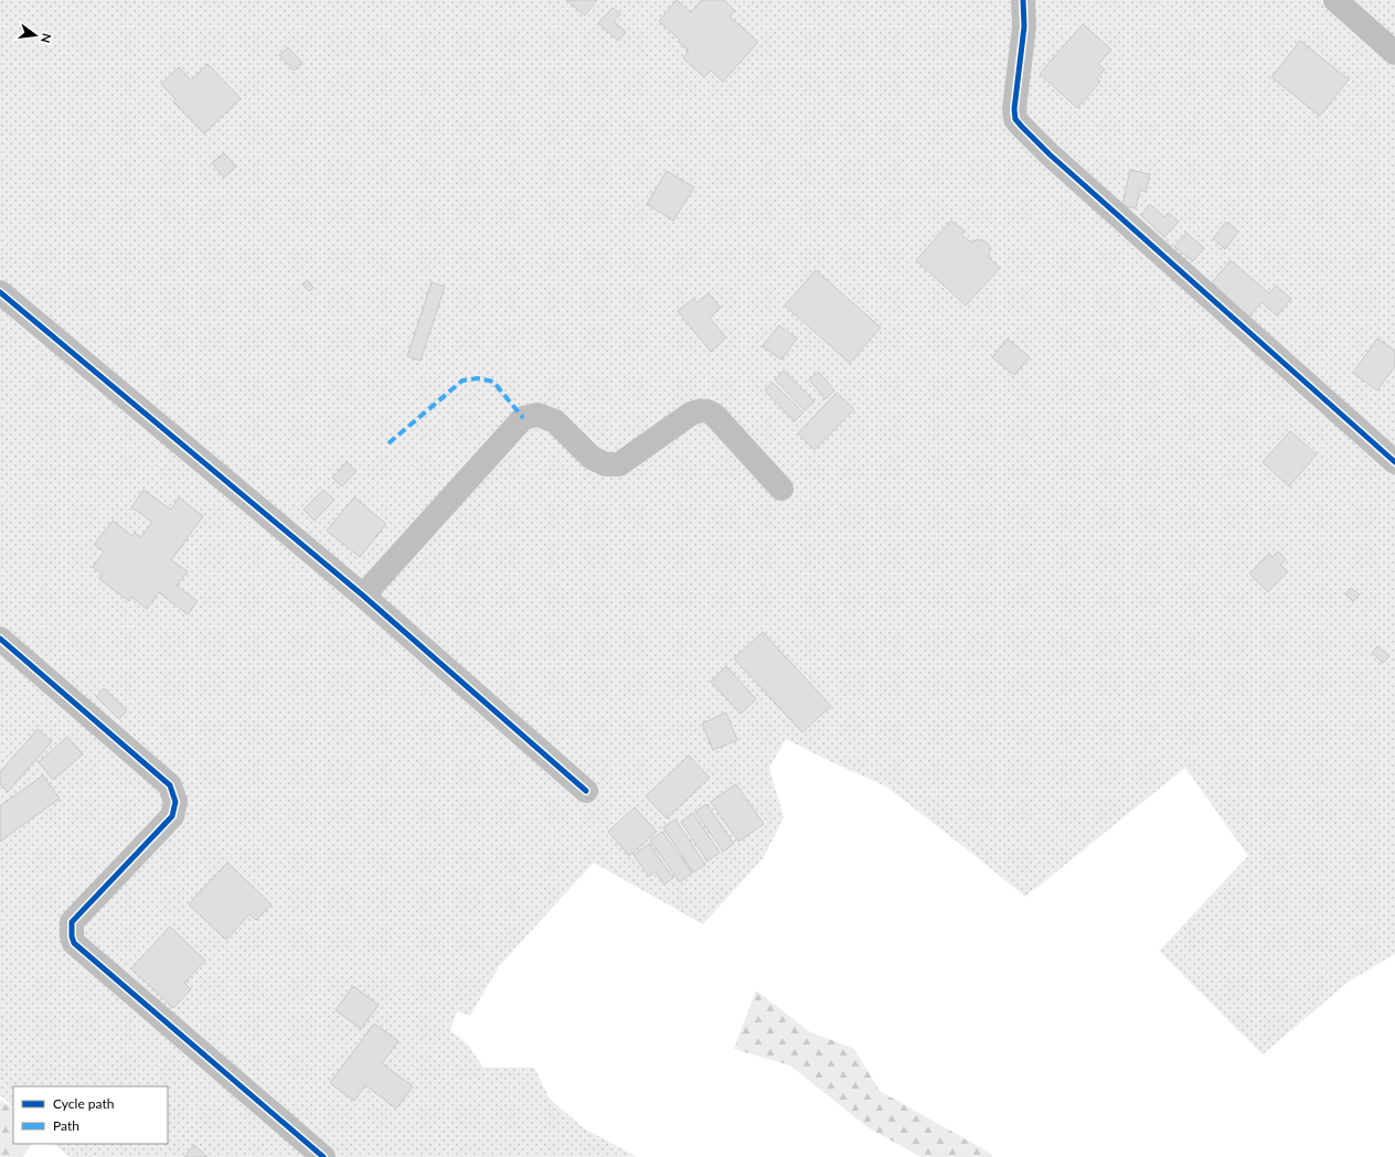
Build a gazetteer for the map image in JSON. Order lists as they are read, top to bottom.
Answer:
{
  "legend": ["Cycle path", "Path"],
  "north": "right"
}
